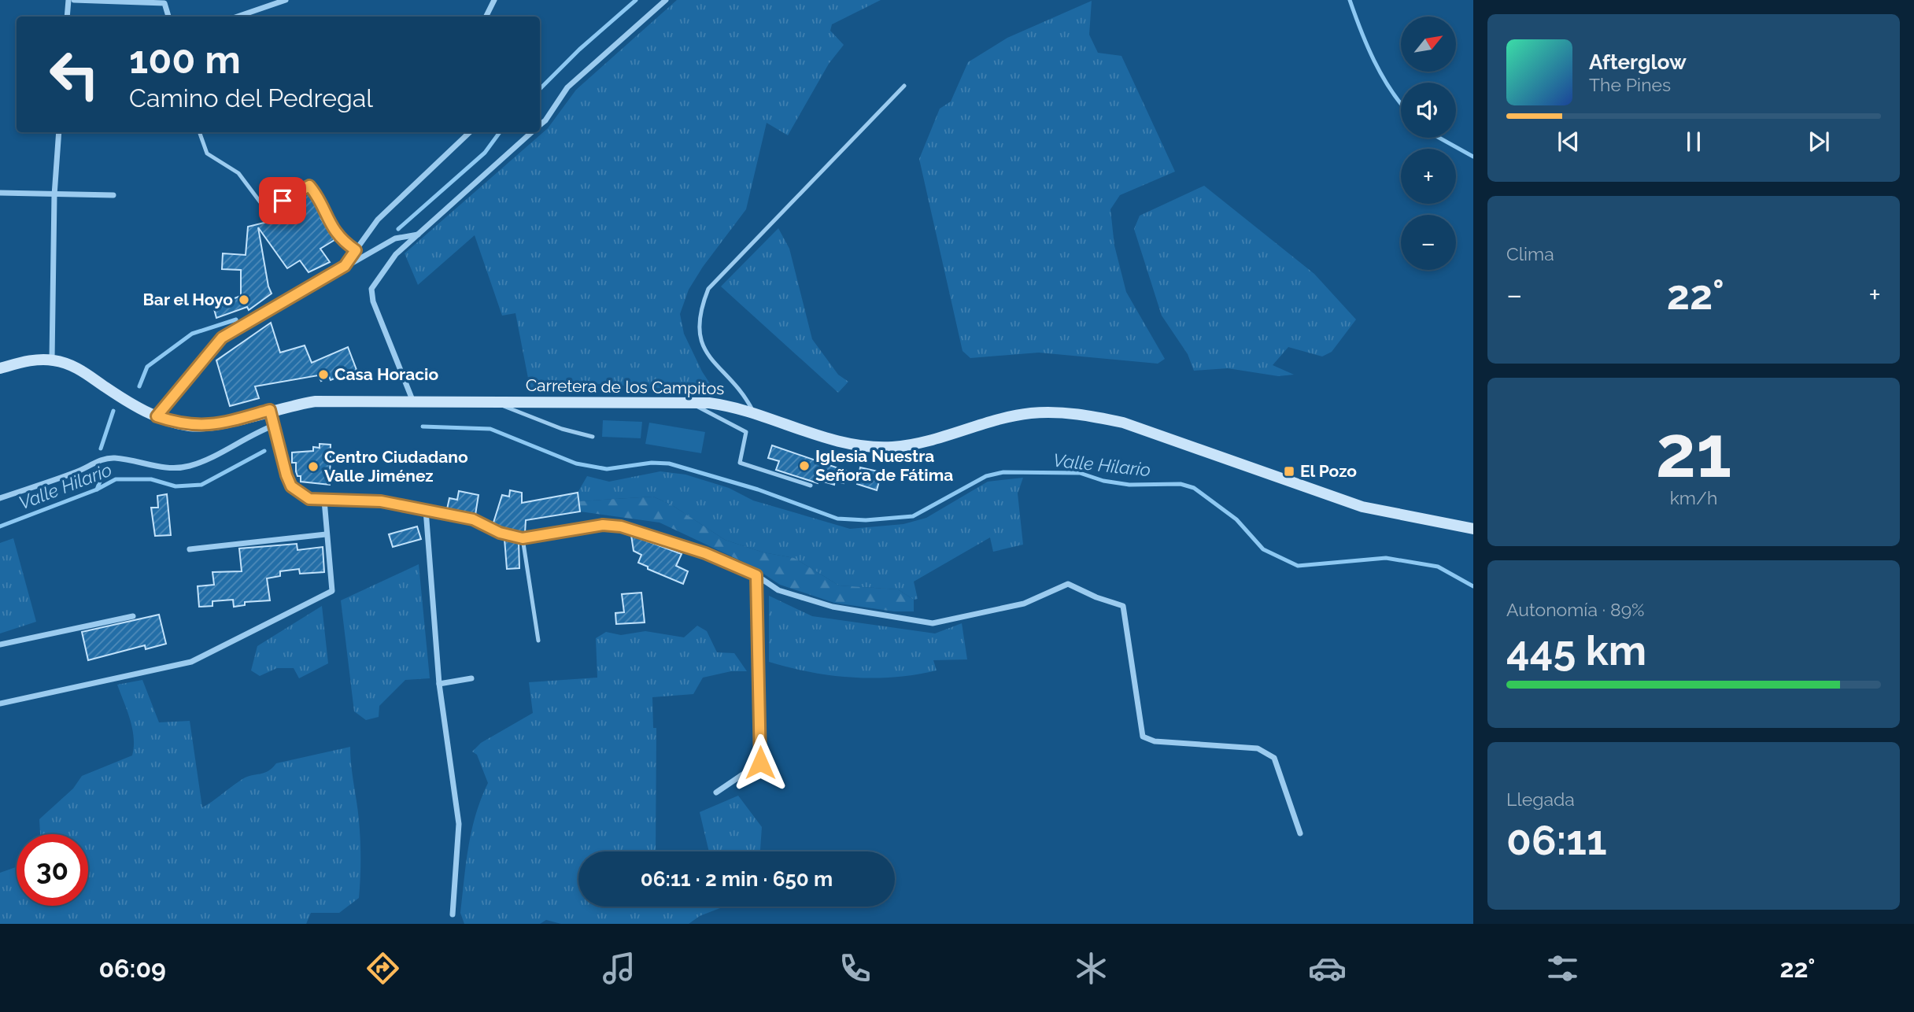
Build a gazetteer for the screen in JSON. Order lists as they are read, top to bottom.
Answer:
{
  "streets": {
    "main road": ["Carretera de los Campitos"]
  },
  "water": ["Valle Hilario"],
  "places": {
    "other": [
      "Bar el Hoyo",
      "Casa Horacio",
      "Iglesia Nuestra Señora de Fátima",
      "Centro Ciudadano Valle Jiménez"
    ],
    "transit": ["El Pozo"]
  },
  "north": "top right",
  "page": {
    "map_buttons": ["+", "−"],
    "turn": ["100 m", "Camino del Pedregal"],
    "song": ["Afterglow", "The Pines"],
    "tile": [
      "Clima",
      ["21", "km/h"],
      ["Autonomía · 89%", "445 km"],
      ["Llegada", "06:11"]
    ],
    "heat": ["−", "22°", "+"],
    "limit": "30",
    "trip": "06:11 · 2 min · 650 m",
    "tabs": ["06:09", "22°"]
  }
}
